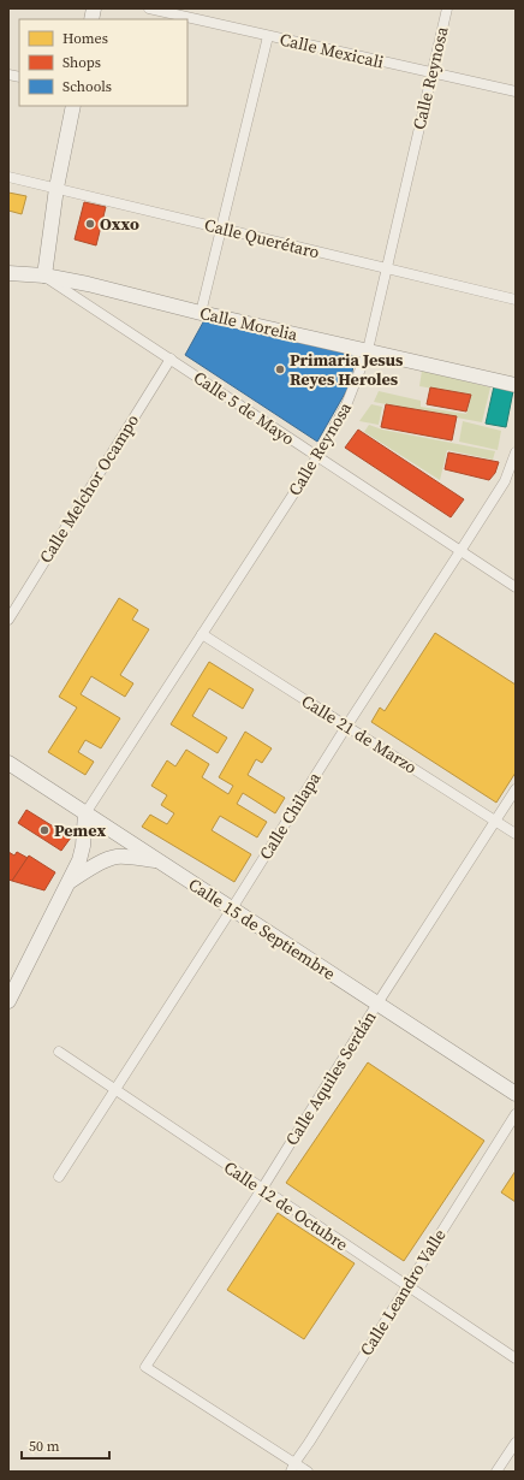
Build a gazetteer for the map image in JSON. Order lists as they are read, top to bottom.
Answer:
{
  "streets": {
    "street": [
      "Calle Mexicali",
      "Calle Reynosa",
      "Calle Querétaro",
      "Calle Morelia",
      "Calle 5 de Mayo",
      "Calle Melchor Ocampo",
      "Calle 21 de Marzo",
      "Calle Chilapa",
      "Calle 15 de Septiembre",
      "Calle Aquiles Serdán",
      "Calle 12 de Octubre",
      "Calle Leandro Valle"
    ]
  },
  "crossings": [
    ["Calle Mexicali", "Calle Reynosa"],
    ["Calle Reynosa", "Calle Querétaro"],
    ["Calle Reynosa", "Calle Morelia"],
    ["Calle Reynosa", "Calle 5 de Mayo"],
    ["Calle Reynosa", "Calle 21 de Marzo"],
    ["Calle Reynosa", "Calle 15 de Septiembre"],
    ["Calle Morelia", "Calle 5 de Mayo"],
    ["Calle 5 de Mayo", "Calle Melchor Ocampo"],
    ["Calle 5 de Mayo", "Calle Chilapa"],
    ["Calle 21 de Marzo", "Calle Chilapa"],
    ["Calle 21 de Marzo", "Calle Aquiles Serdán"],
    ["Calle Chilapa", "Calle 15 de Septiembre"],
    ["Calle Chilapa", "Calle 12 de Octubre"],
    ["Calle 15 de Septiembre", "Calle Aquiles Serdán"],
    ["Calle Aquiles Serdán", "Calle 12 de Octubre"],
    ["Calle Aquiles Serdán", "Calle Leandro Valle"],
    ["Calle 12 de Octubre", "Calle Leandro Valle"]
  ],
  "places": ["Oxxo", "Primaria Jesus Reyes Heroles", "Pemex"],
  "legend": ["Homes", "Shops", "Schools"],
  "scale_bar": "50 m"
}
